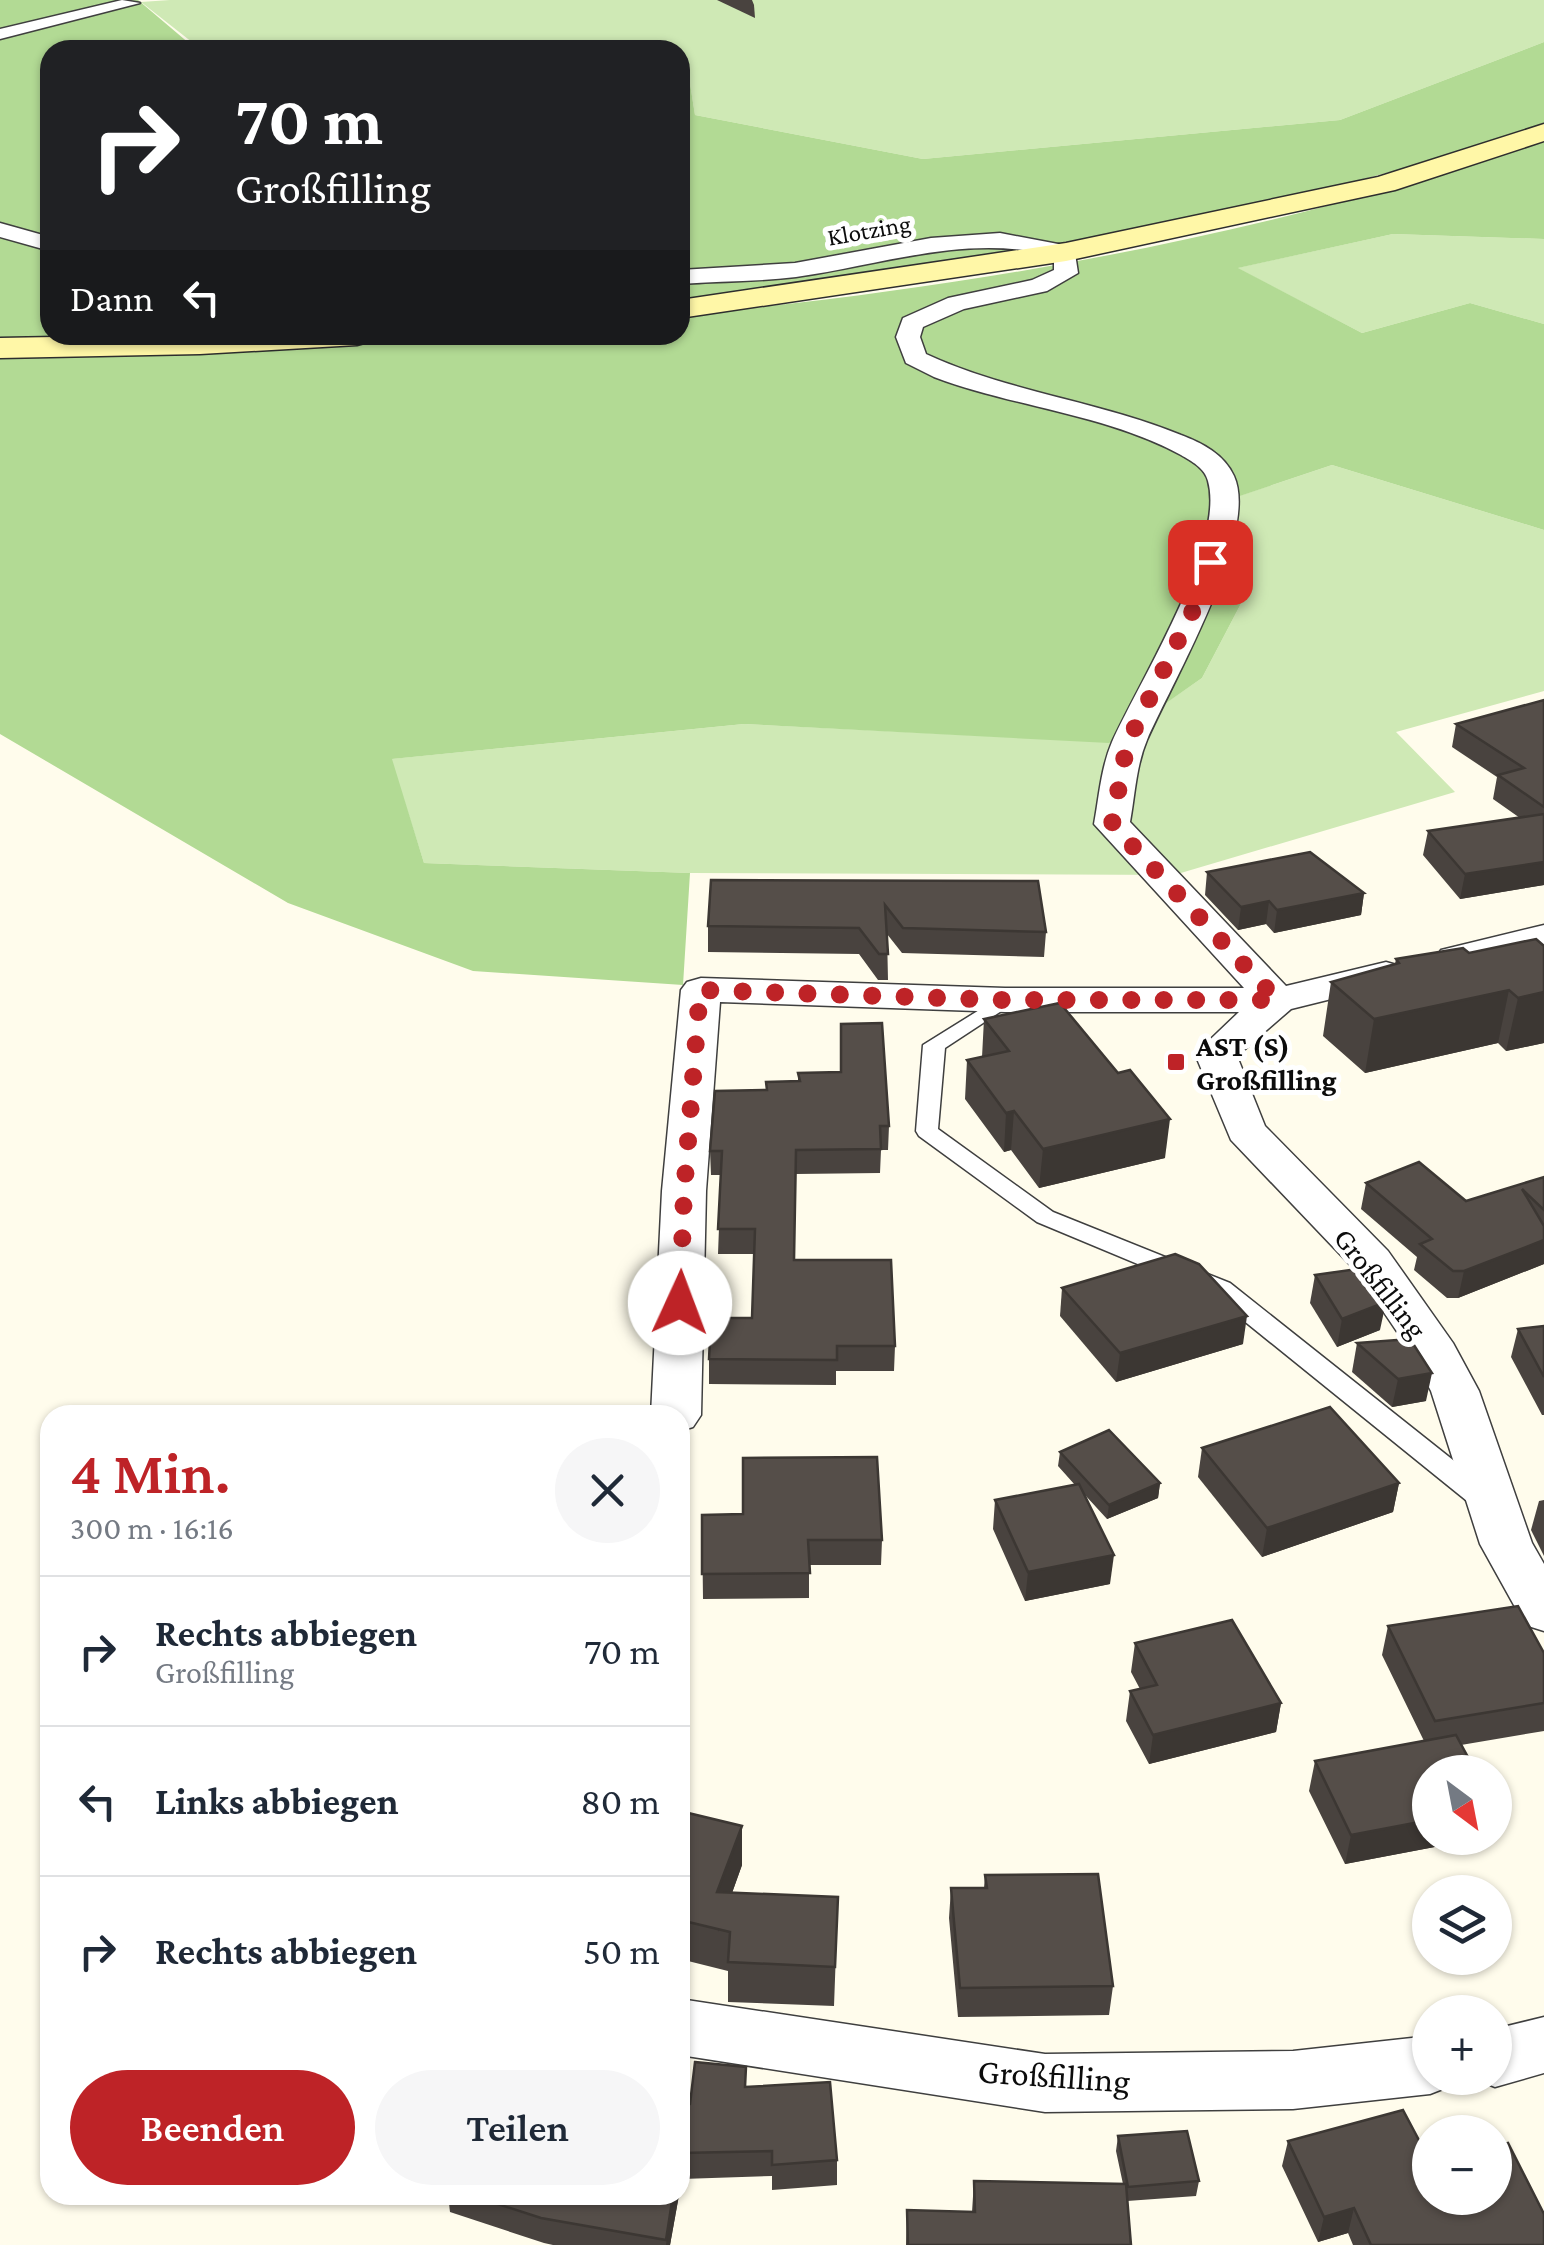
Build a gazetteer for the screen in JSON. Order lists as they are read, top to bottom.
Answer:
{
  "streets": {
    "street": ["Klotzing", "Großfilling"]
  },
  "places": {
    "transit": ["AST (S) Großfilling"]
  },
  "north": "bottom right",
  "page": {
    "turn": ["70 m", "Großfilling"],
    "then": "Dann",
    "heading": ["4 Min.", "300 m · 16:16"],
    "list": [
      {
        "name": "Rechts abbiegen",
        "note": "Großfilling",
        "value": "70 m"
      },
      {
        "name": "Links abbiegen",
        "value": "80 m"
      },
      {
        "name": "Rechts abbiegen",
        "value": "50 m"
      }
    ],
    "map_buttons": ["+", "−"],
    "buttons": ["Beenden", "Teilen"]
  }
}
